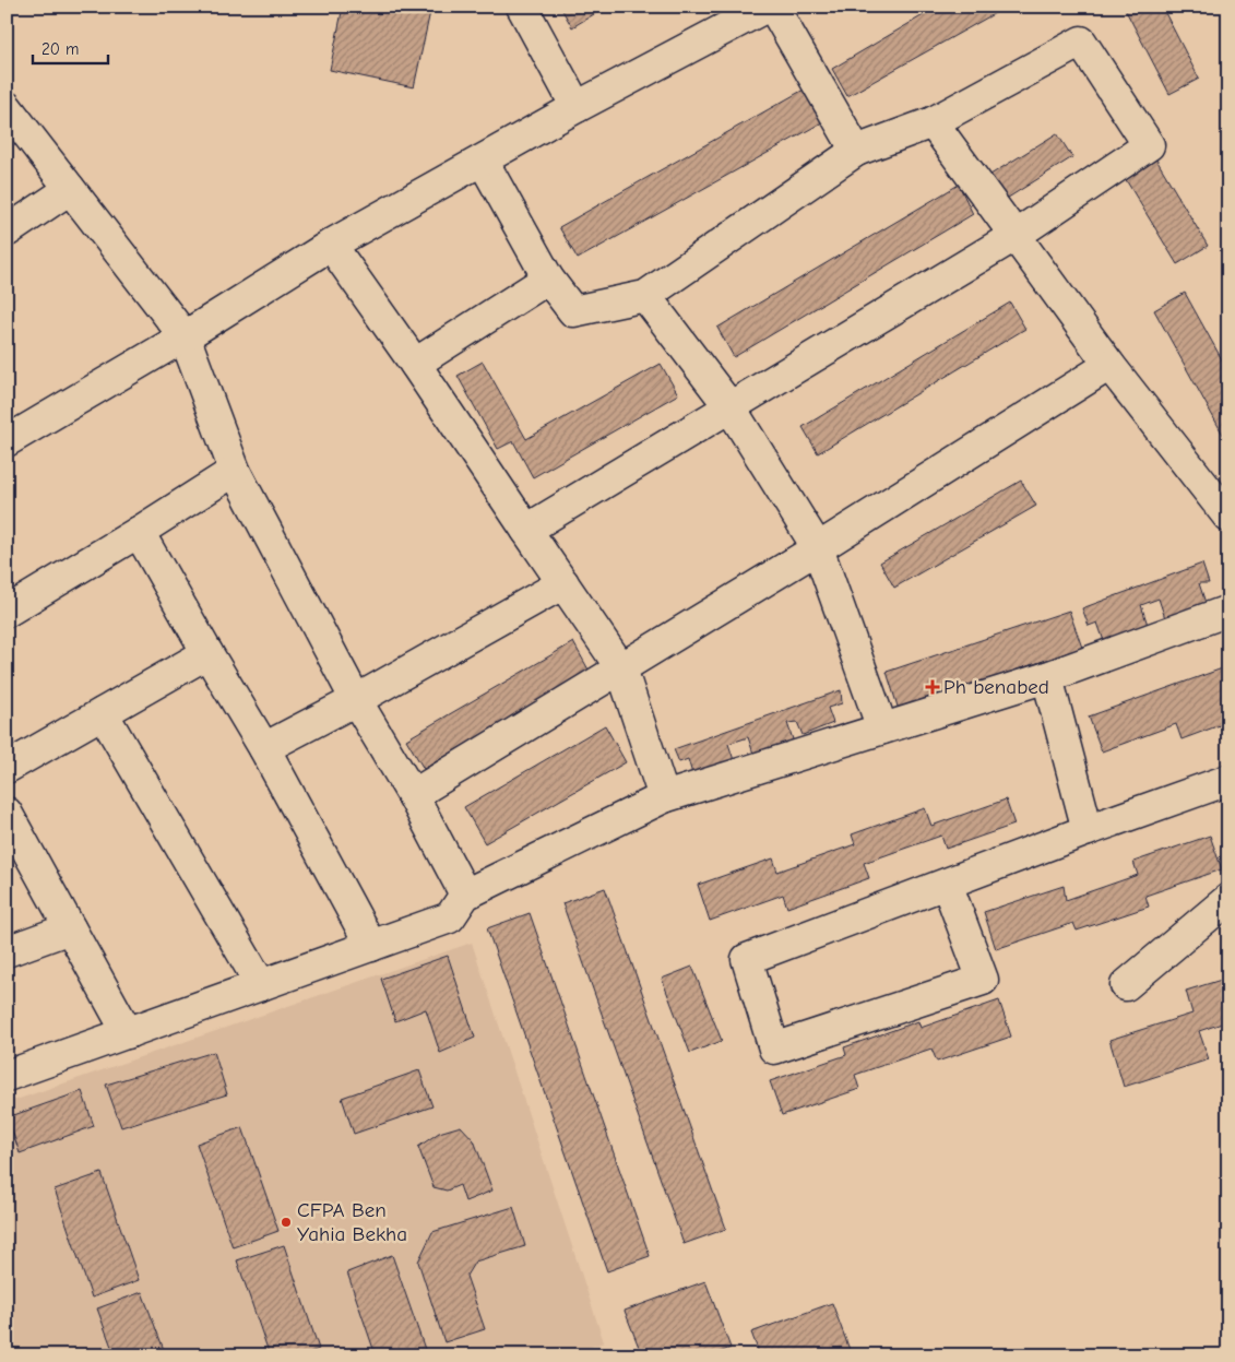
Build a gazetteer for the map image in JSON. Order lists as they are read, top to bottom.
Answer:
{
  "places": {
    "health": ["Ph benabed"],
    "other": ["CFPA Ben Yahia Bekha"]
  },
  "scale_bar": "20 m"
}
